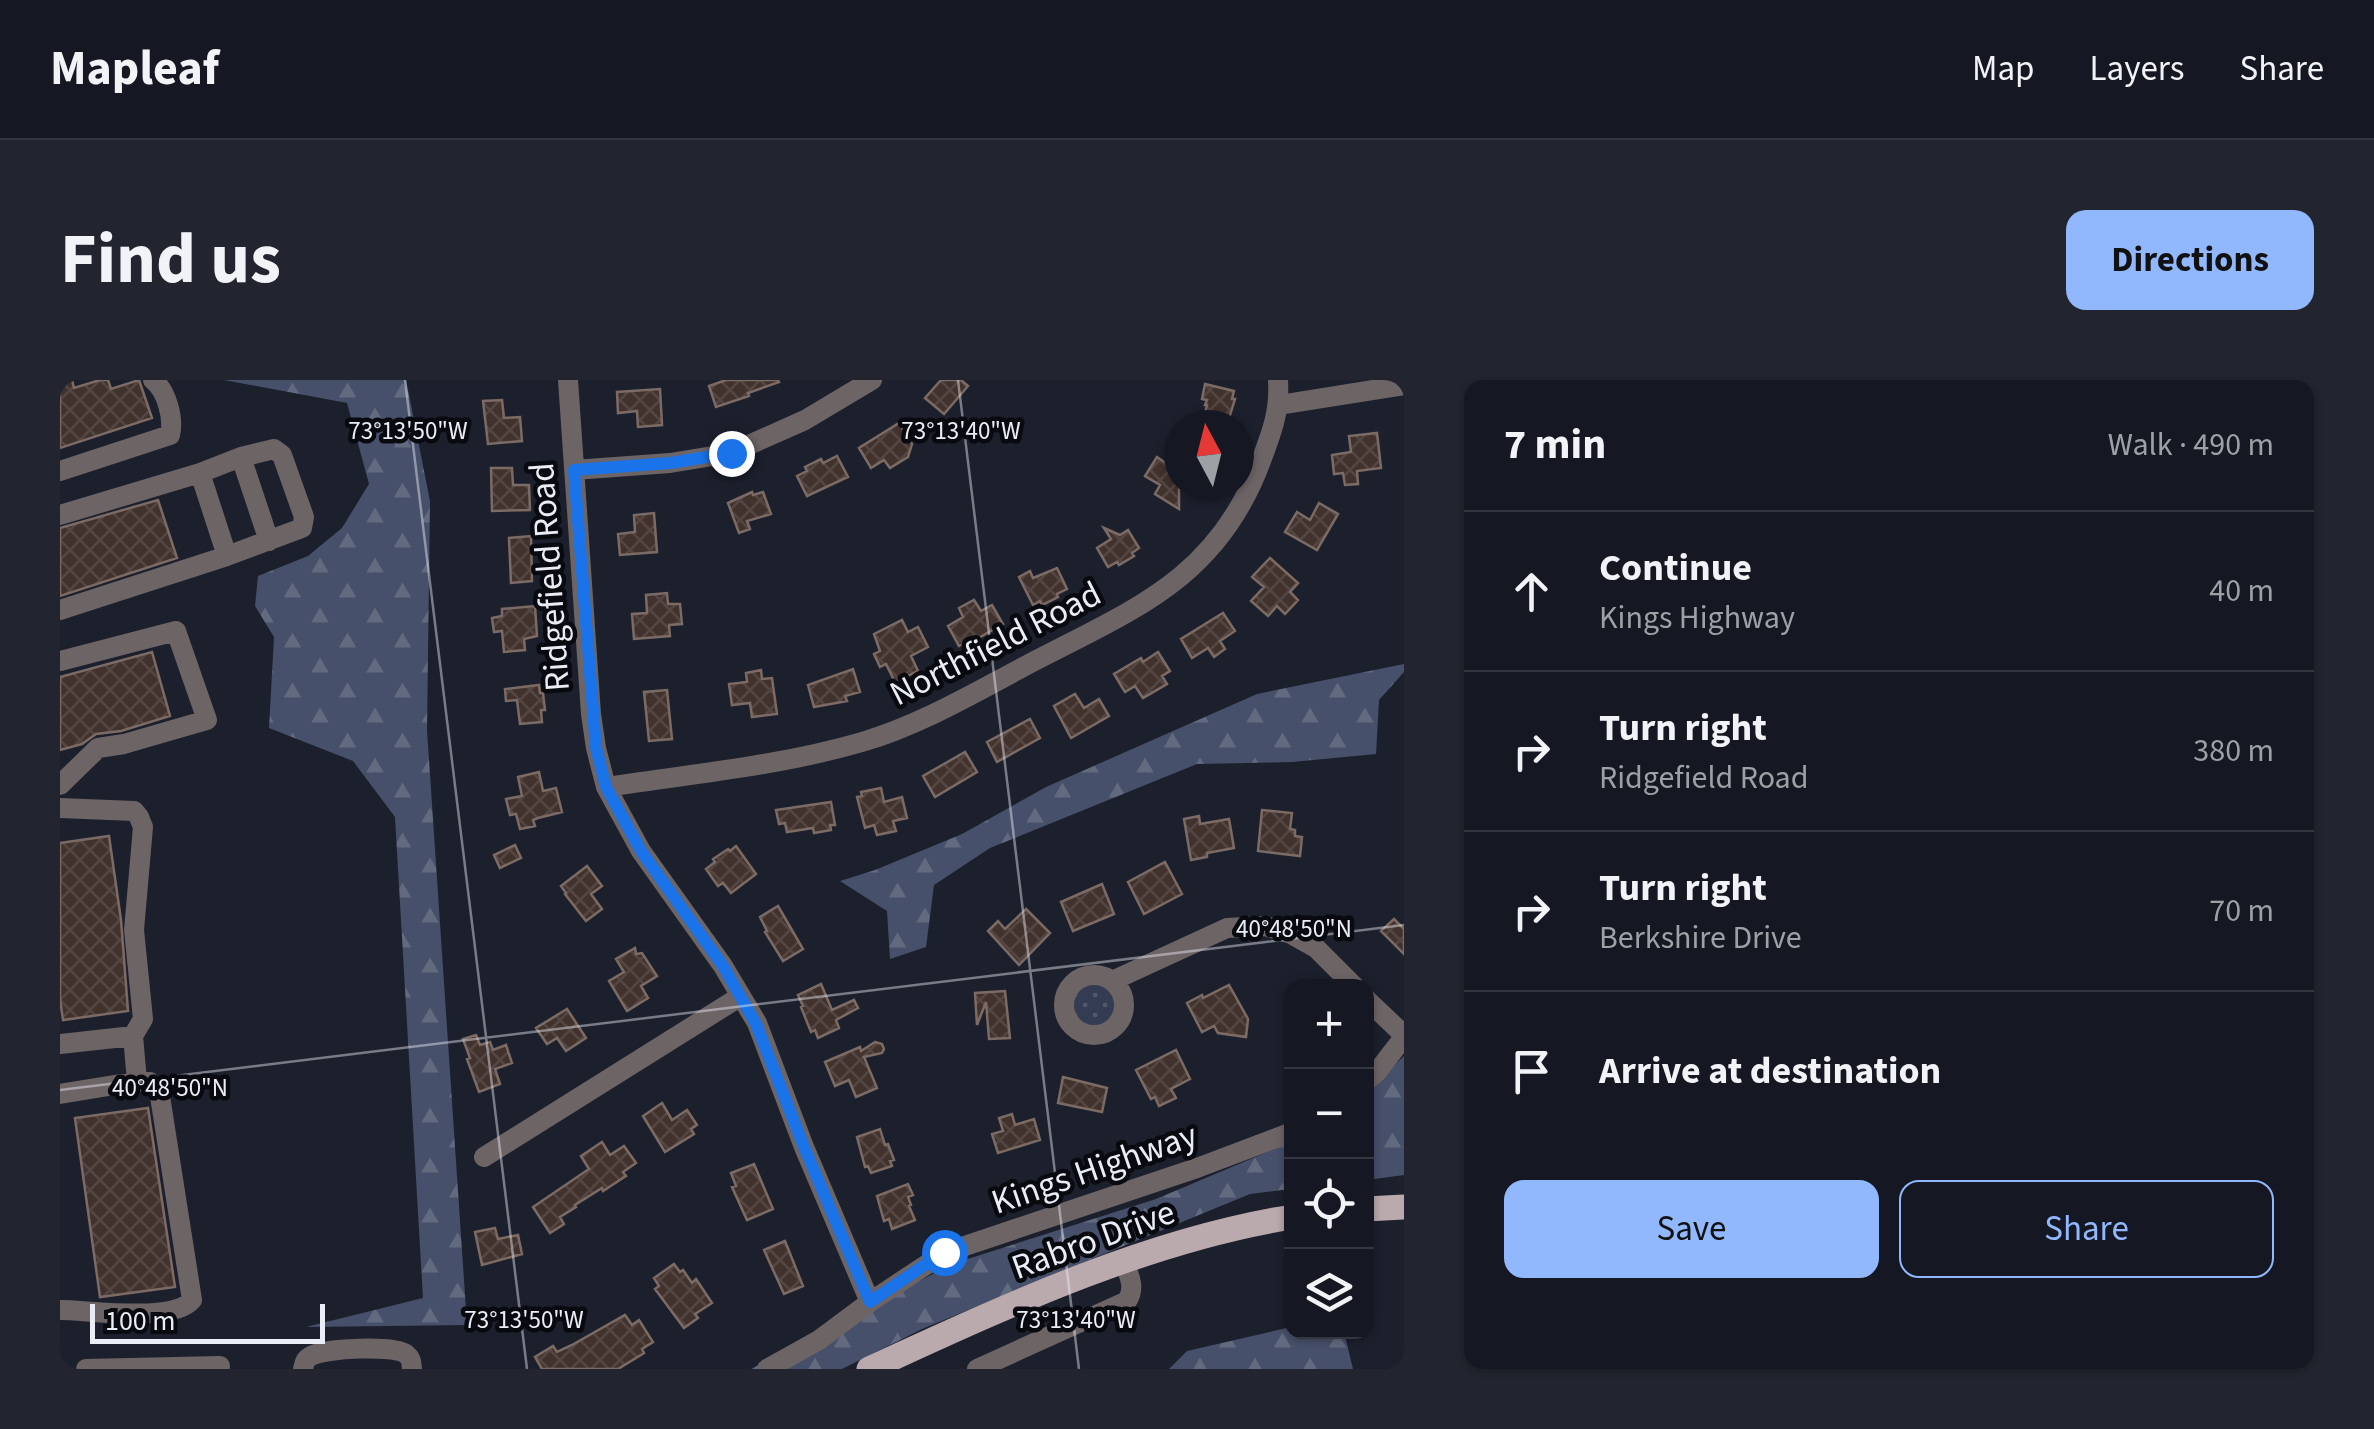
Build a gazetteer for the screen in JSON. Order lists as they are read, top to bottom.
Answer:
{
  "streets": {
    "main road": ["Rabro Drive"],
    "street": ["Ridgefield Road", "Northfield Road", "Kings Highway"]
  },
  "crossings": [
    ["Ridgefield Road", "Northfield Road"],
    ["Ridgefield Road", "Kings Highway"]
  ],
  "scale_bar": "100 m",
  "north": "top",
  "page": {
    "header": "Mapleaf",
    "nav": ["Map", "Layers", "Share"],
    "title": "Find us",
    "buttons": [
      "Directions",
      ["Save", "Share"]
    ],
    "heading": ["7 min", "Walk · 490 m"],
    "list": [
      ["Continue", "Kings Highway", "40 m"],
      ["Turn right", "Ridgefield Road", "380 m"],
      ["Turn right", "Berkshire Drive", "70 m"],
      "Arrive at destination"
    ],
    "map_buttons": ["+", "−"],
    "scale": "100 m"
  },
  "coordinates": ["73°13'50\"W", "73°13'40\"W", "40°48'50\"N"]
}
